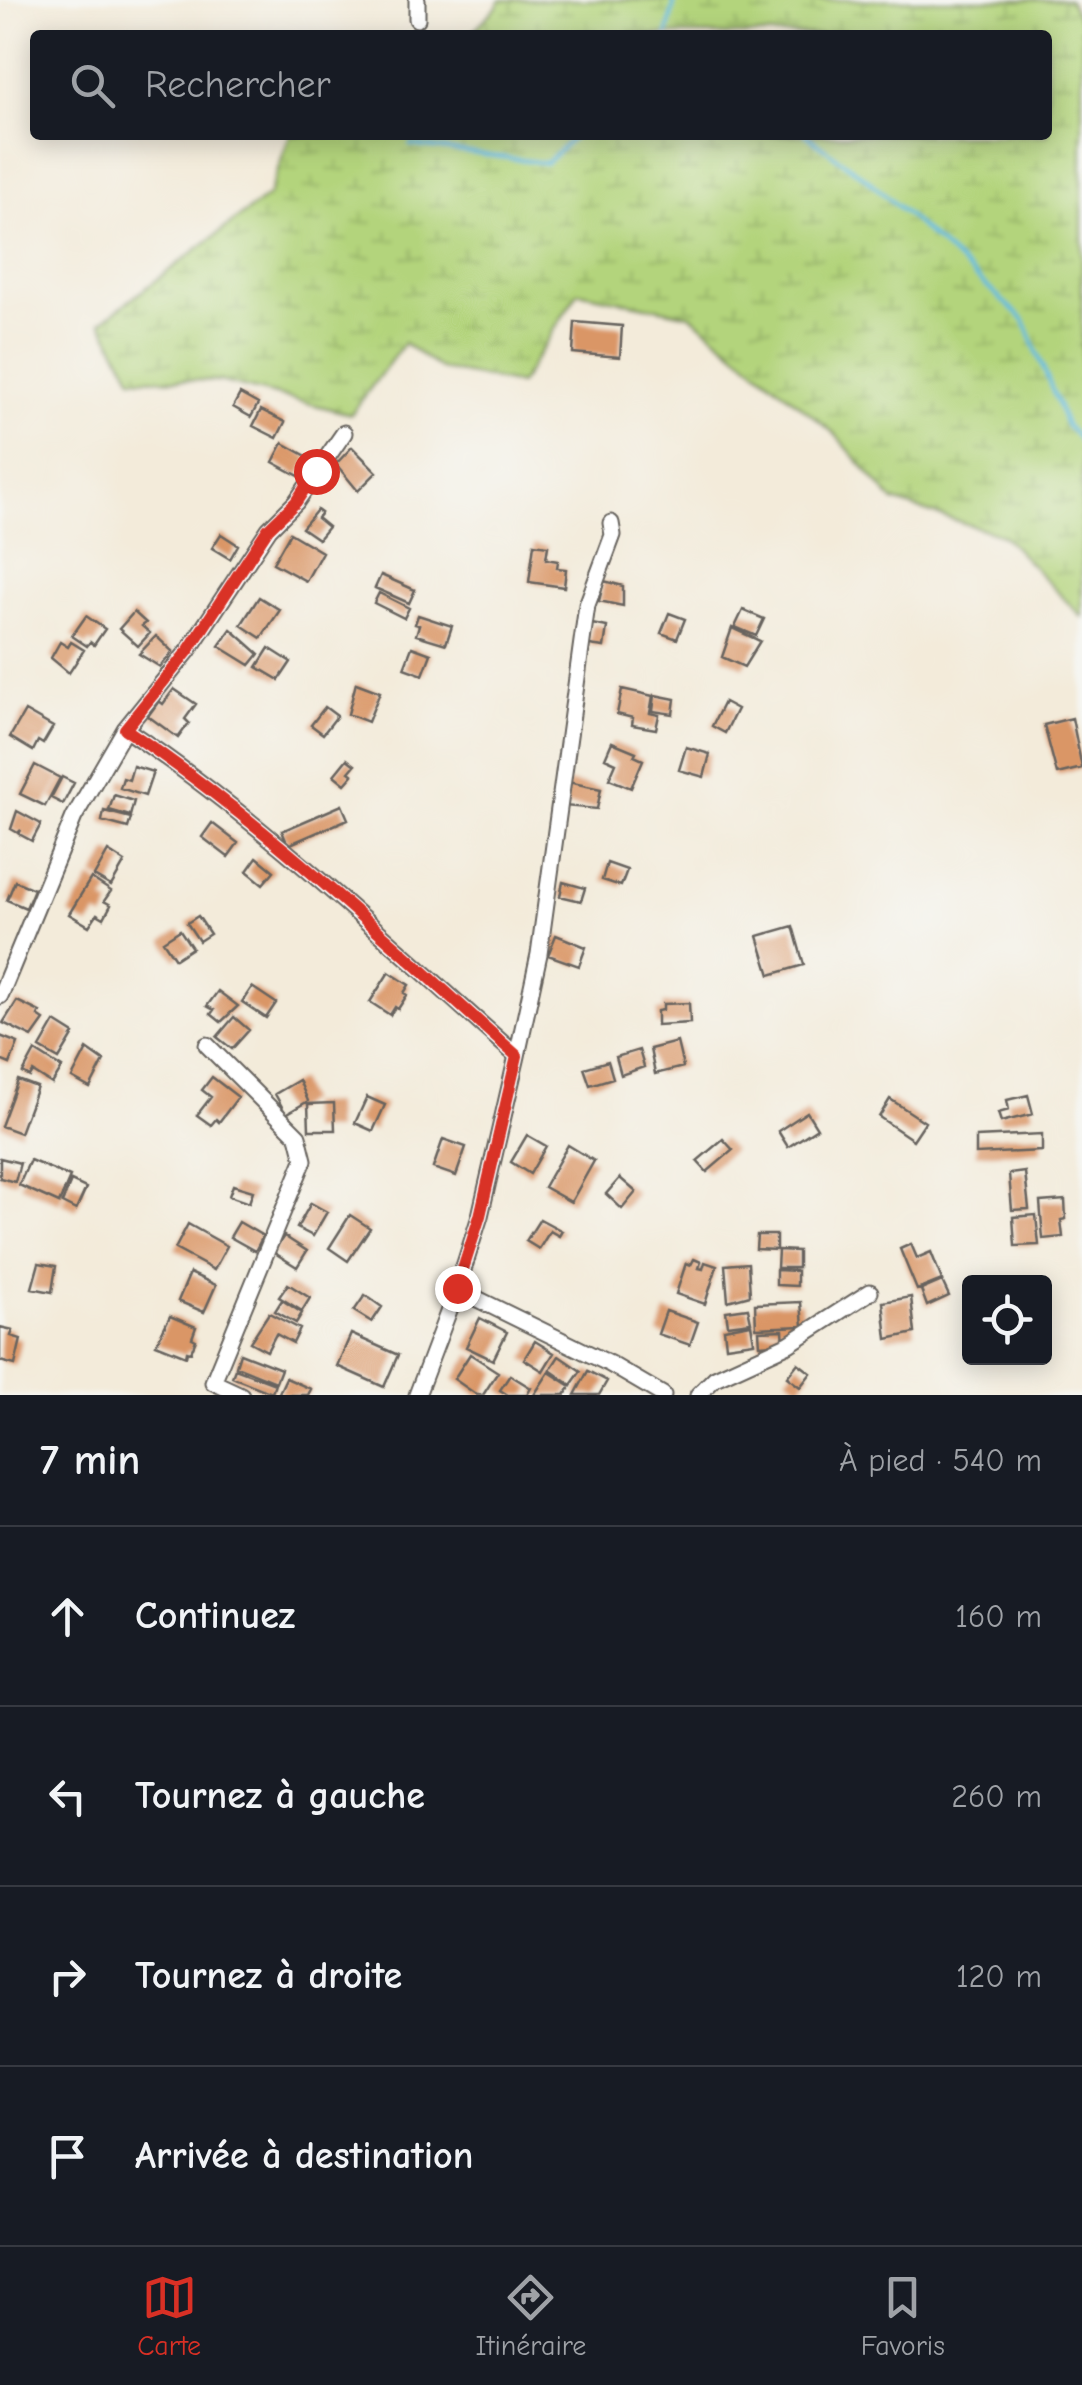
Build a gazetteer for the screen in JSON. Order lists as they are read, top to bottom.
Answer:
{
  "page": {
    "search": "Rechercher",
    "heading": ["7 min", "À pied · 540 m"],
    "list": [
      ["Continuez", "160 m"],
      ["Tournez à gauche", "260 m"],
      ["Tournez à droite", "120 m"],
      "Arrivée à destination"
    ],
    "nav": ["Carte", "Itinéraire", "Favoris"]
  }
}
